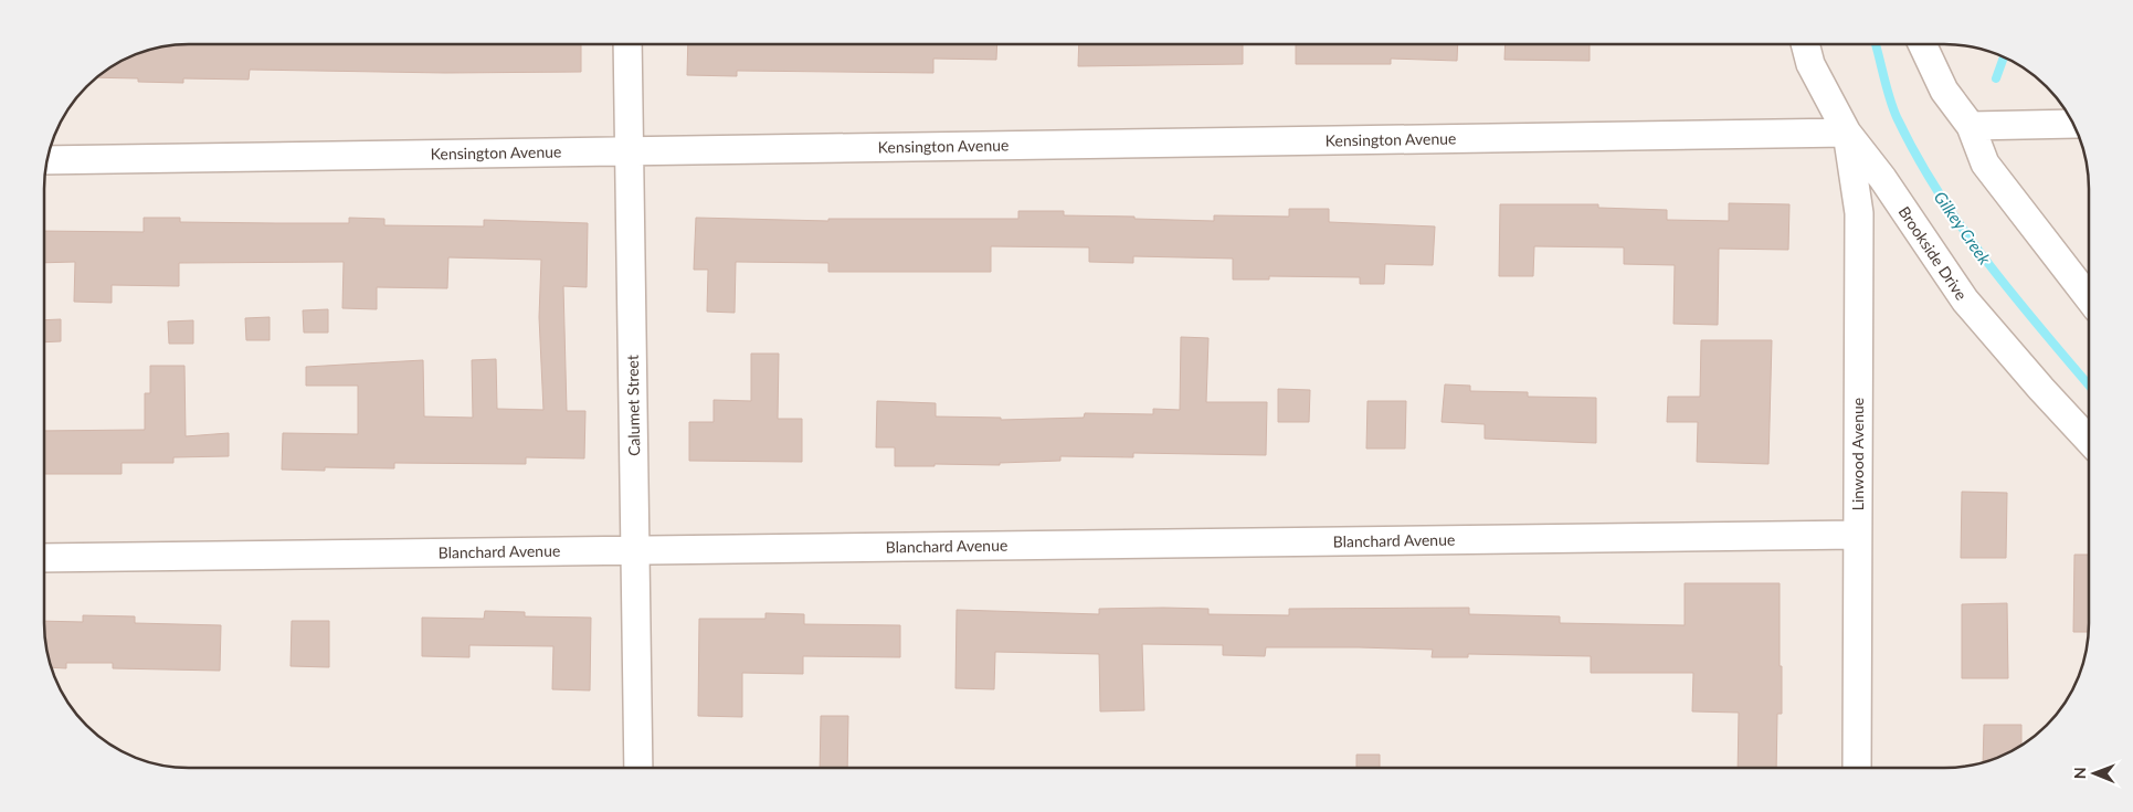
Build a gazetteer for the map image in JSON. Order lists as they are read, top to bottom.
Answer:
{
  "streets": {
    "street": [
      "Kensington Avenue",
      "Brookside Drive",
      "Calumet Street",
      "Linwood Avenue",
      "Blanchard Avenue"
    ]
  },
  "crossings": [
    ["Kensington Avenue", "Brookside Drive"],
    ["Kensington Avenue", "Calumet Street"],
    ["Kensington Avenue", "Linwood Avenue"],
    ["Brookside Drive", "Linwood Avenue"],
    ["Calumet Street", "Blanchard Avenue"],
    ["Linwood Avenue", "Blanchard Avenue"]
  ],
  "water": ["Gilkey Creek"],
  "north": "left"
}
